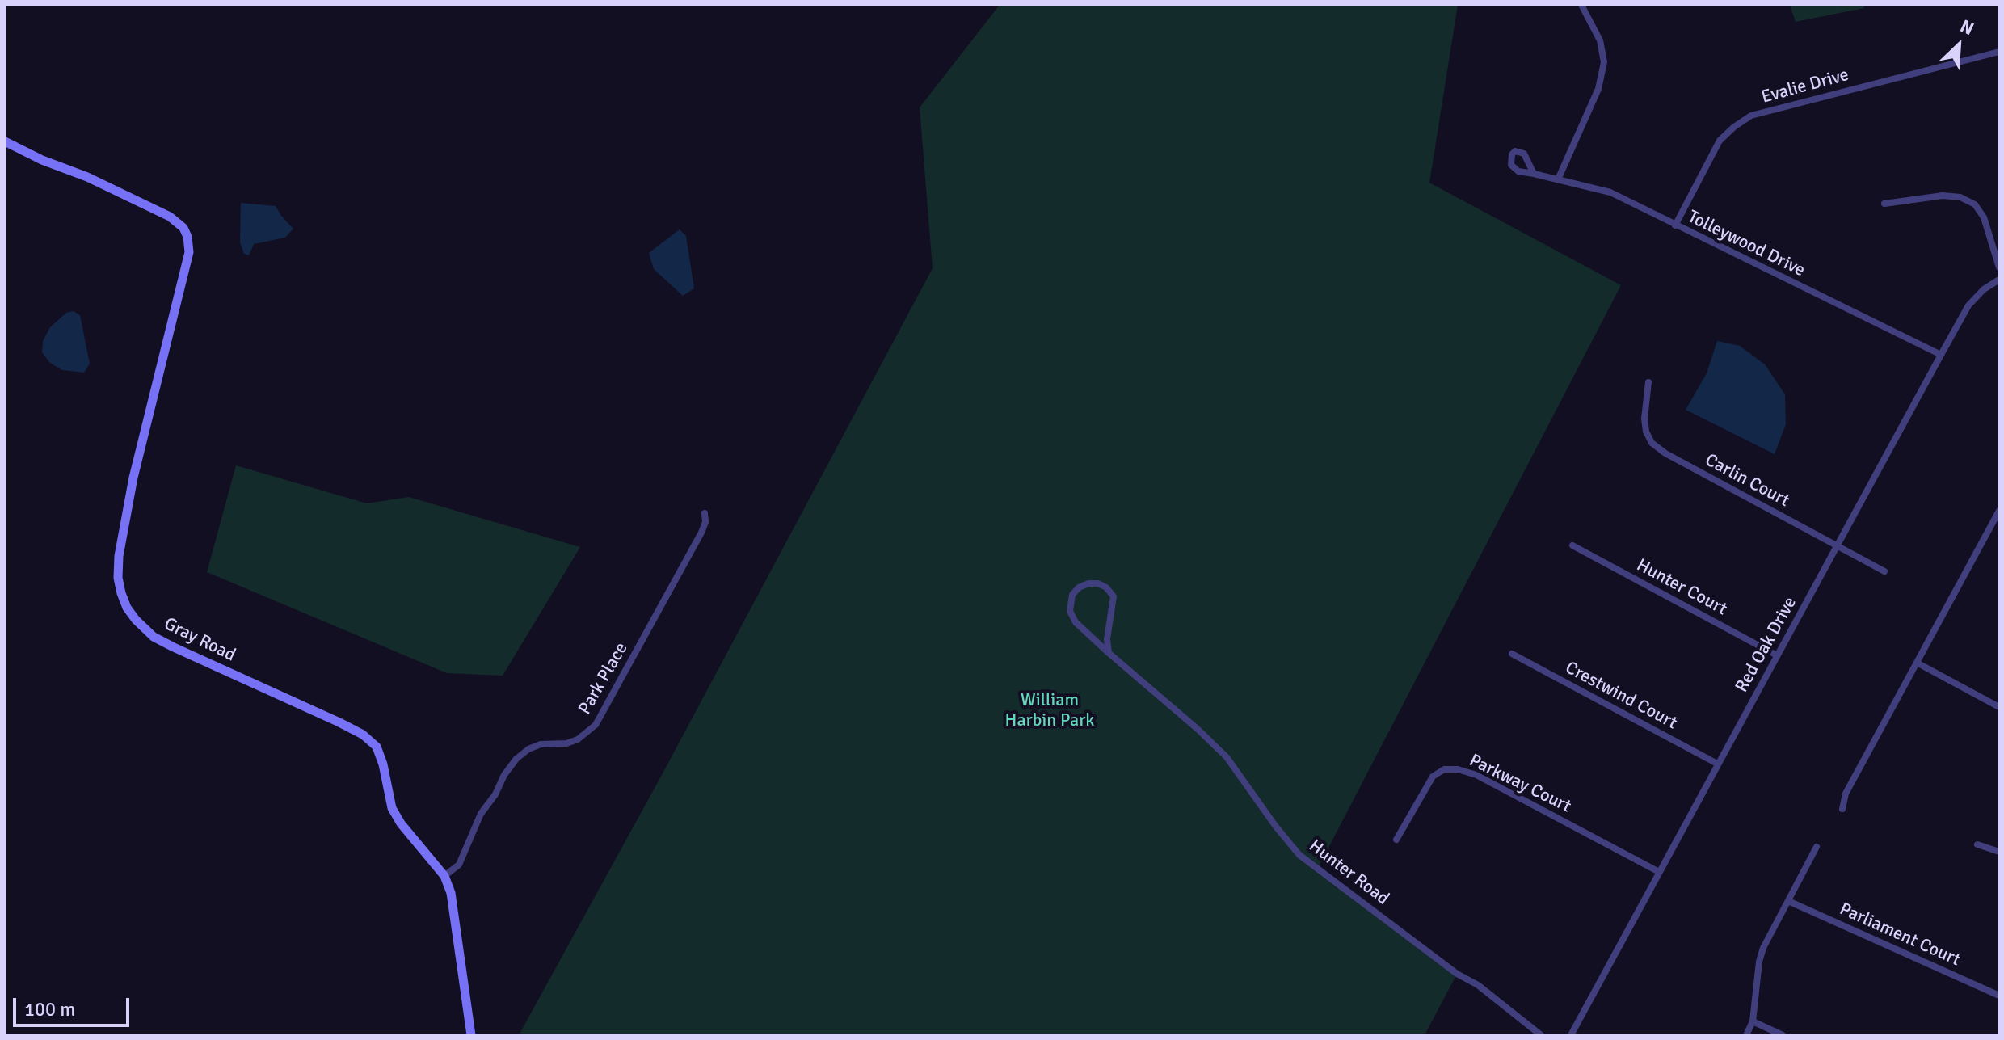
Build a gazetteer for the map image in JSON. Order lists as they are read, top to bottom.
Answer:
{
  "streets": {
    "street": [
      "Evalie Drive",
      "Tolleywood Drive",
      "Carlin Court",
      "Hunter Court",
      "Gray Road",
      "Red Oak Drive",
      "Park Place",
      "Crestwind Court",
      "Parkway Court",
      "Hunter Road",
      "Parliament Court"
    ]
  },
  "crossings": [
    ["Evalie Drive", "Tolleywood Drive"],
    ["Tolleywood Drive", "Red Oak Drive"],
    ["Carlin Court", "Red Oak Drive"],
    ["Hunter Court", "Red Oak Drive"],
    ["Gray Road", "Park Place"],
    ["Red Oak Drive", "Crestwind Court"],
    ["Red Oak Drive", "Parkway Court"]
  ],
  "parks": ["William Harbin Park"],
  "scale_bar": "100 m",
  "north": "top right"
}
